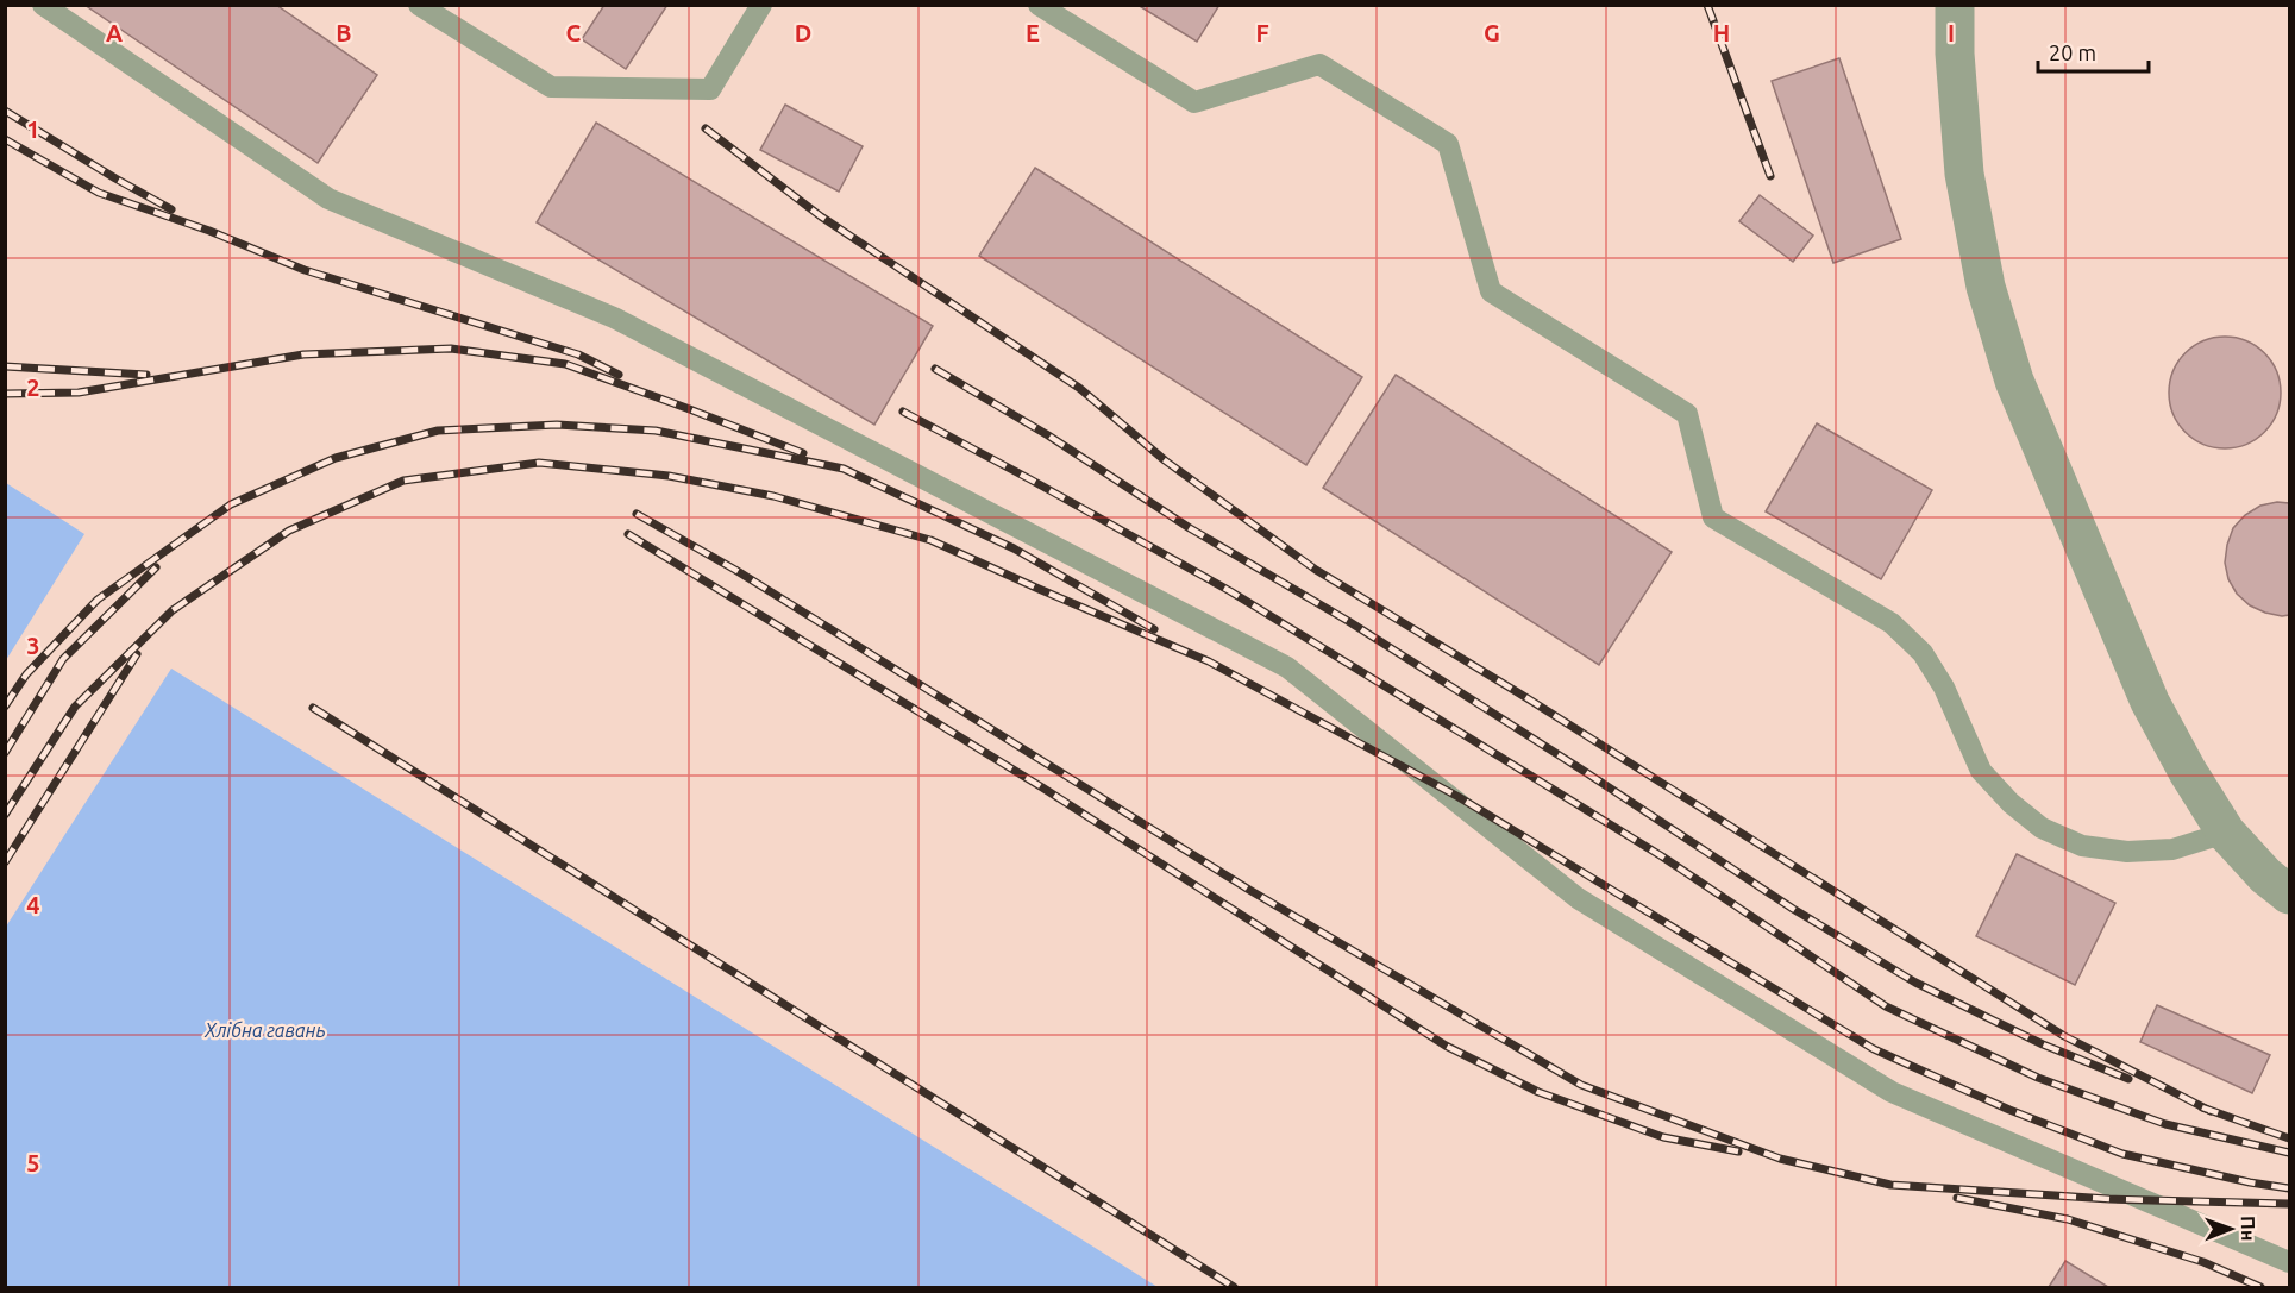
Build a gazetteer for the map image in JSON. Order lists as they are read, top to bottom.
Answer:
{
  "water": ["Хлібна гавань"],
  "scale_bar": "20 m",
  "north": "right",
  "grid": {
    "columns": [
      "A",
      "B",
      "C",
      "D",
      "E",
      "F",
      "G",
      "H",
      "I"
    ],
    "rows": [
      "1",
      "2",
      "3",
      "4",
      "5"
    ]
  }
}
